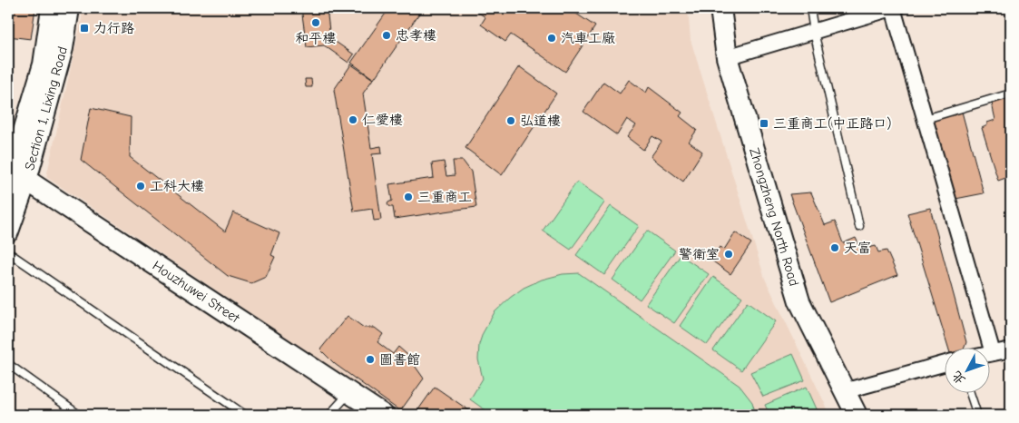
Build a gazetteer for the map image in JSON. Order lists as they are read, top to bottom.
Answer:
{
  "streets": {
    "street": ["Section 1, Lixing Road", "Zhongzheng North Road", "Houzhuwei Street"]
  },
  "crossings": [
    ["Section 1, Lixing Road", "Houzhuwei Street"]
  ],
  "places": {
    "other": [
      "和平樓",
      "忠孝樓",
      "汽車工廠",
      "仁愛樓",
      "弘道樓",
      "工科大樓",
      "三重商工",
      "天富",
      "警衛室",
      "圖書館"
    ],
    "transit": ["力行路", "三重商工(中正路口)"]
  },
  "north": "bottom left"
}
